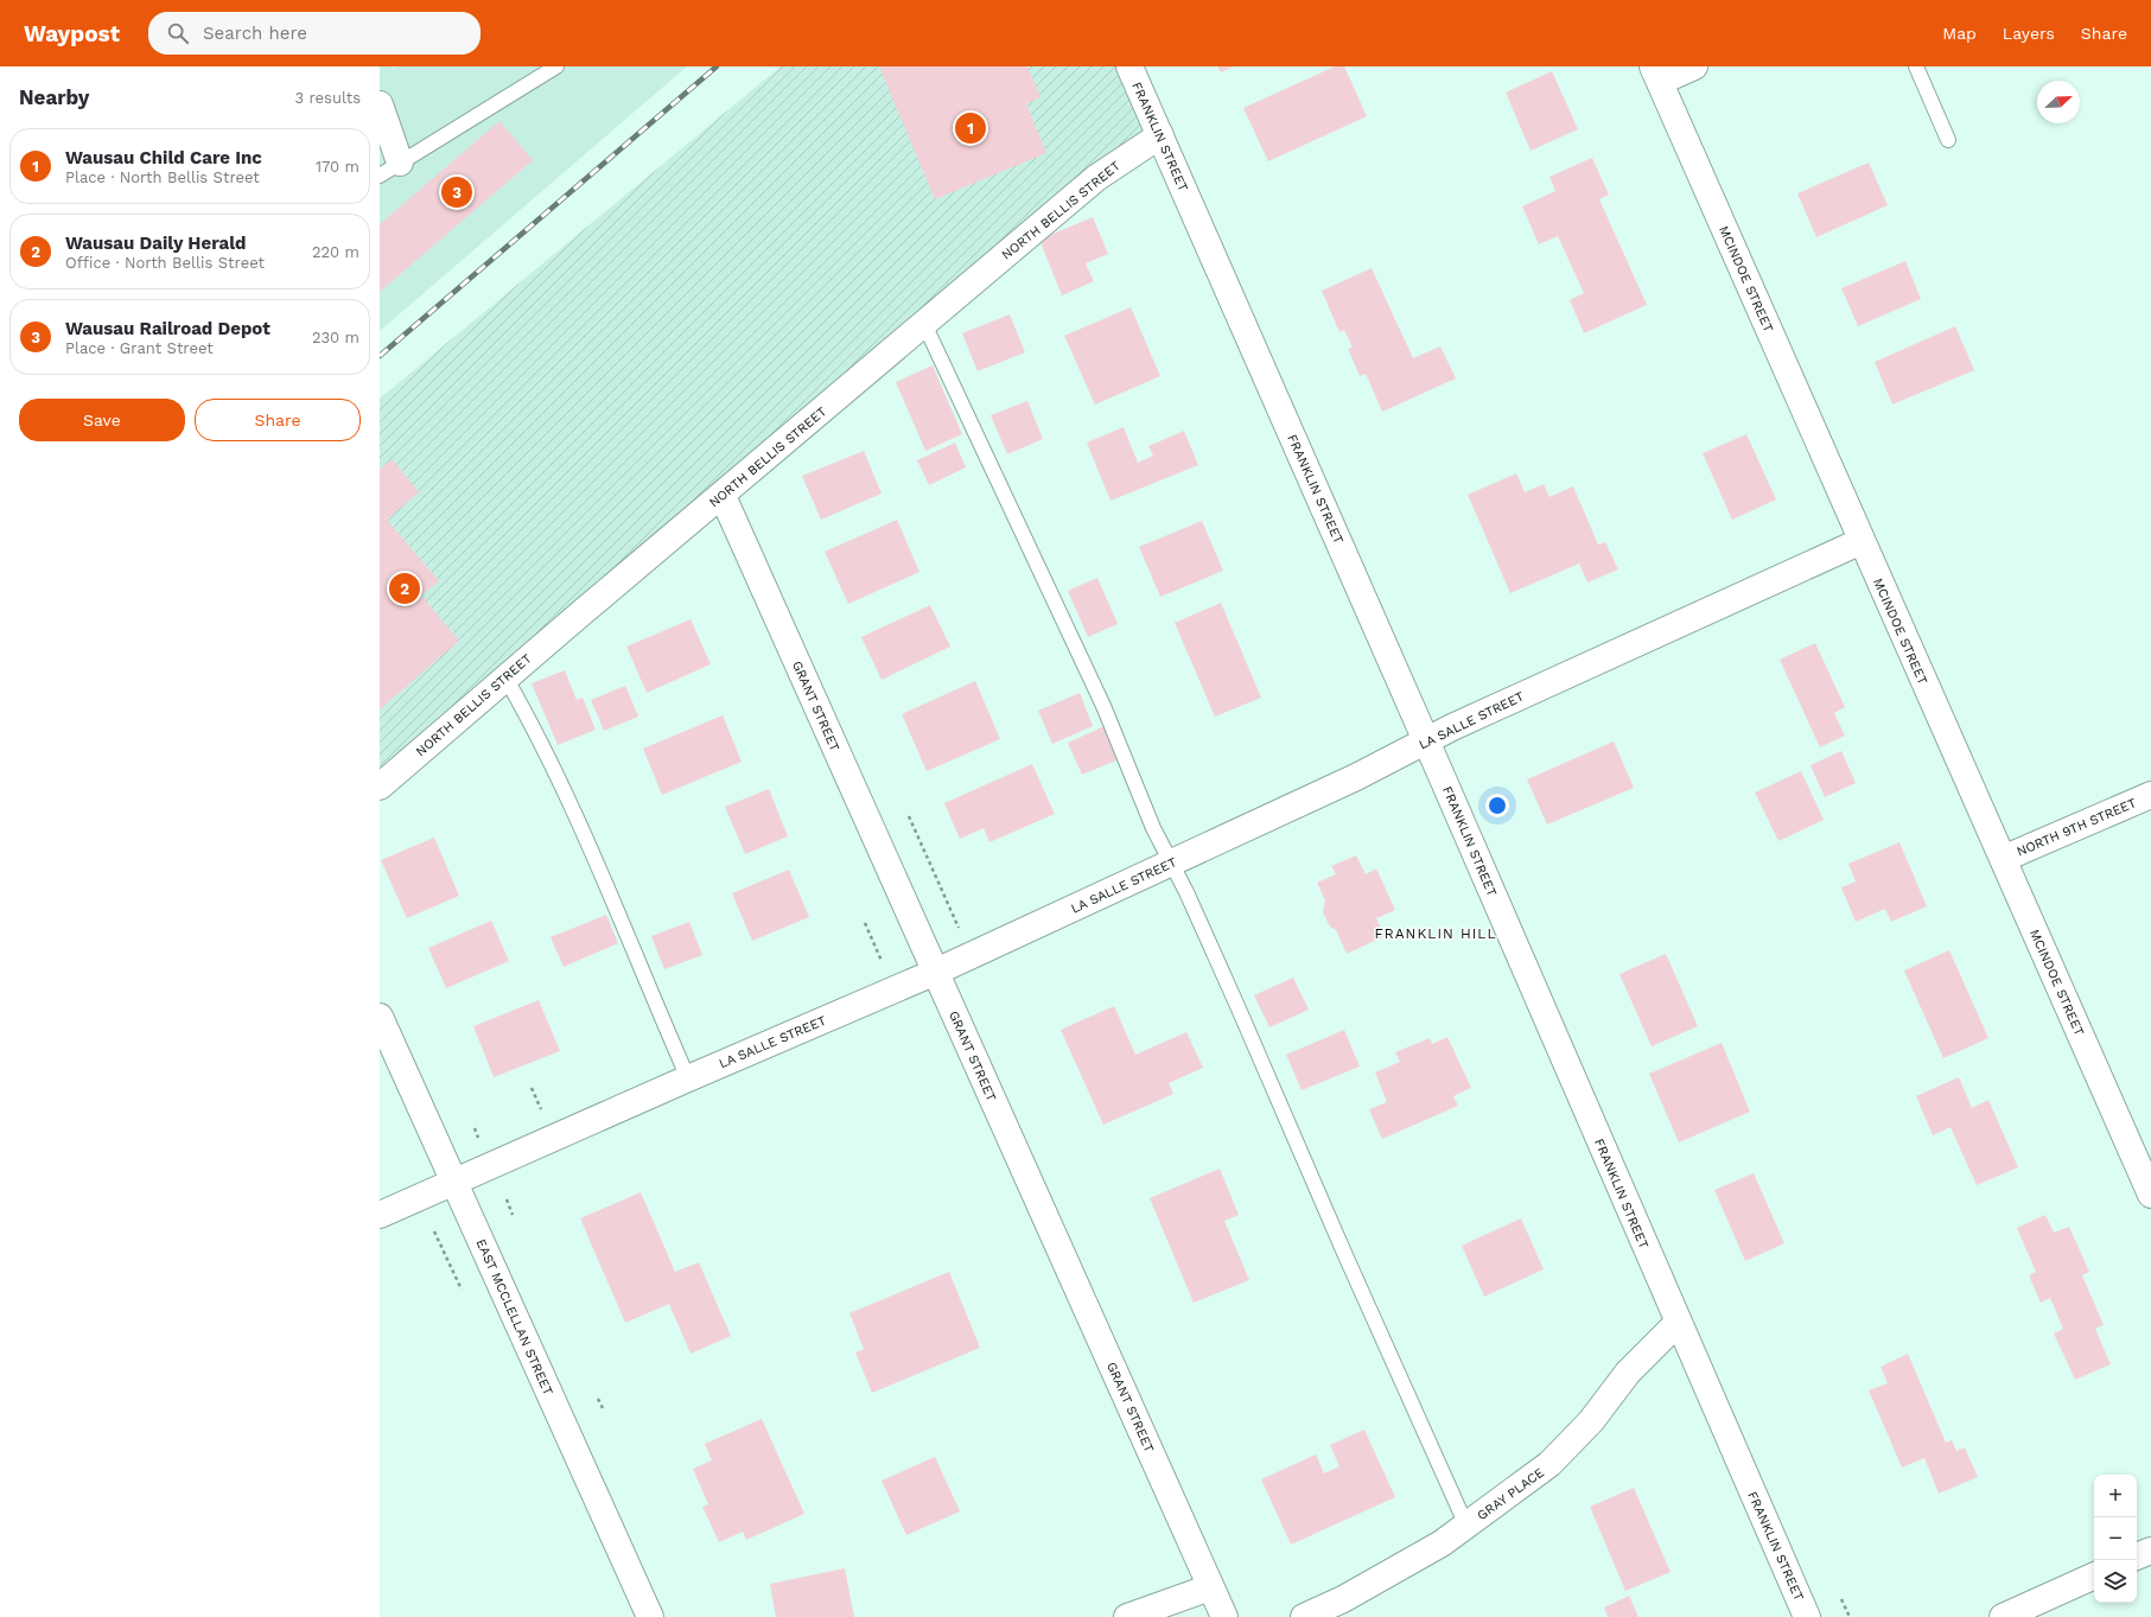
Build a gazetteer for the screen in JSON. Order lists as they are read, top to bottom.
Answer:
{
  "streets": {
    "street": [
      "FRANKLIN STREET",
      "NORTH BELLIS STREET",
      "MCINDOE STREET",
      "GRANT STREET",
      "LA SALLE STREET",
      "NORTH 9TH STREET",
      "EAST MCCLELLAN STREET",
      "GRAY PLACE"
    ]
  },
  "crossings": [
    ["FRANKLIN STREET", "NORTH BELLIS STREET"],
    ["FRANKLIN STREET", "LA SALLE STREET"],
    ["FRANKLIN STREET", "GRAY PLACE"],
    ["NORTH BELLIS STREET", "GRANT STREET"],
    ["MCINDOE STREET", "LA SALLE STREET"],
    ["MCINDOE STREET", "NORTH 9TH STREET"],
    ["GRANT STREET", "LA SALLE STREET"],
    ["LA SALLE STREET", "EAST MCCLELLAN STREET"]
  ],
  "districts": ["FRANKLIN HILL"],
  "north": "top right",
  "page": {
    "header": "Waypost",
    "search": "Search here",
    "nav": ["Map", "Layers", "Share"],
    "heading": ["Nearby", "3 results"],
    "pins": ["1", "3", "2"],
    "list": [
      {
        "mark": "1",
        "name": "Wausau Child Care Inc",
        "note": "Place · North Bellis Street",
        "value": "170 m"
      },
      {
        "mark": "2",
        "name": "Wausau Daily Herald",
        "note": "Office · North Bellis Street",
        "value": "220 m"
      },
      {
        "mark": "3",
        "name": "Wausau Railroad Depot",
        "note": "Place · Grant Street",
        "value": "230 m"
      }
    ],
    "buttons": ["Save", "Share"],
    "map_buttons": ["+", "−"]
  }
}
